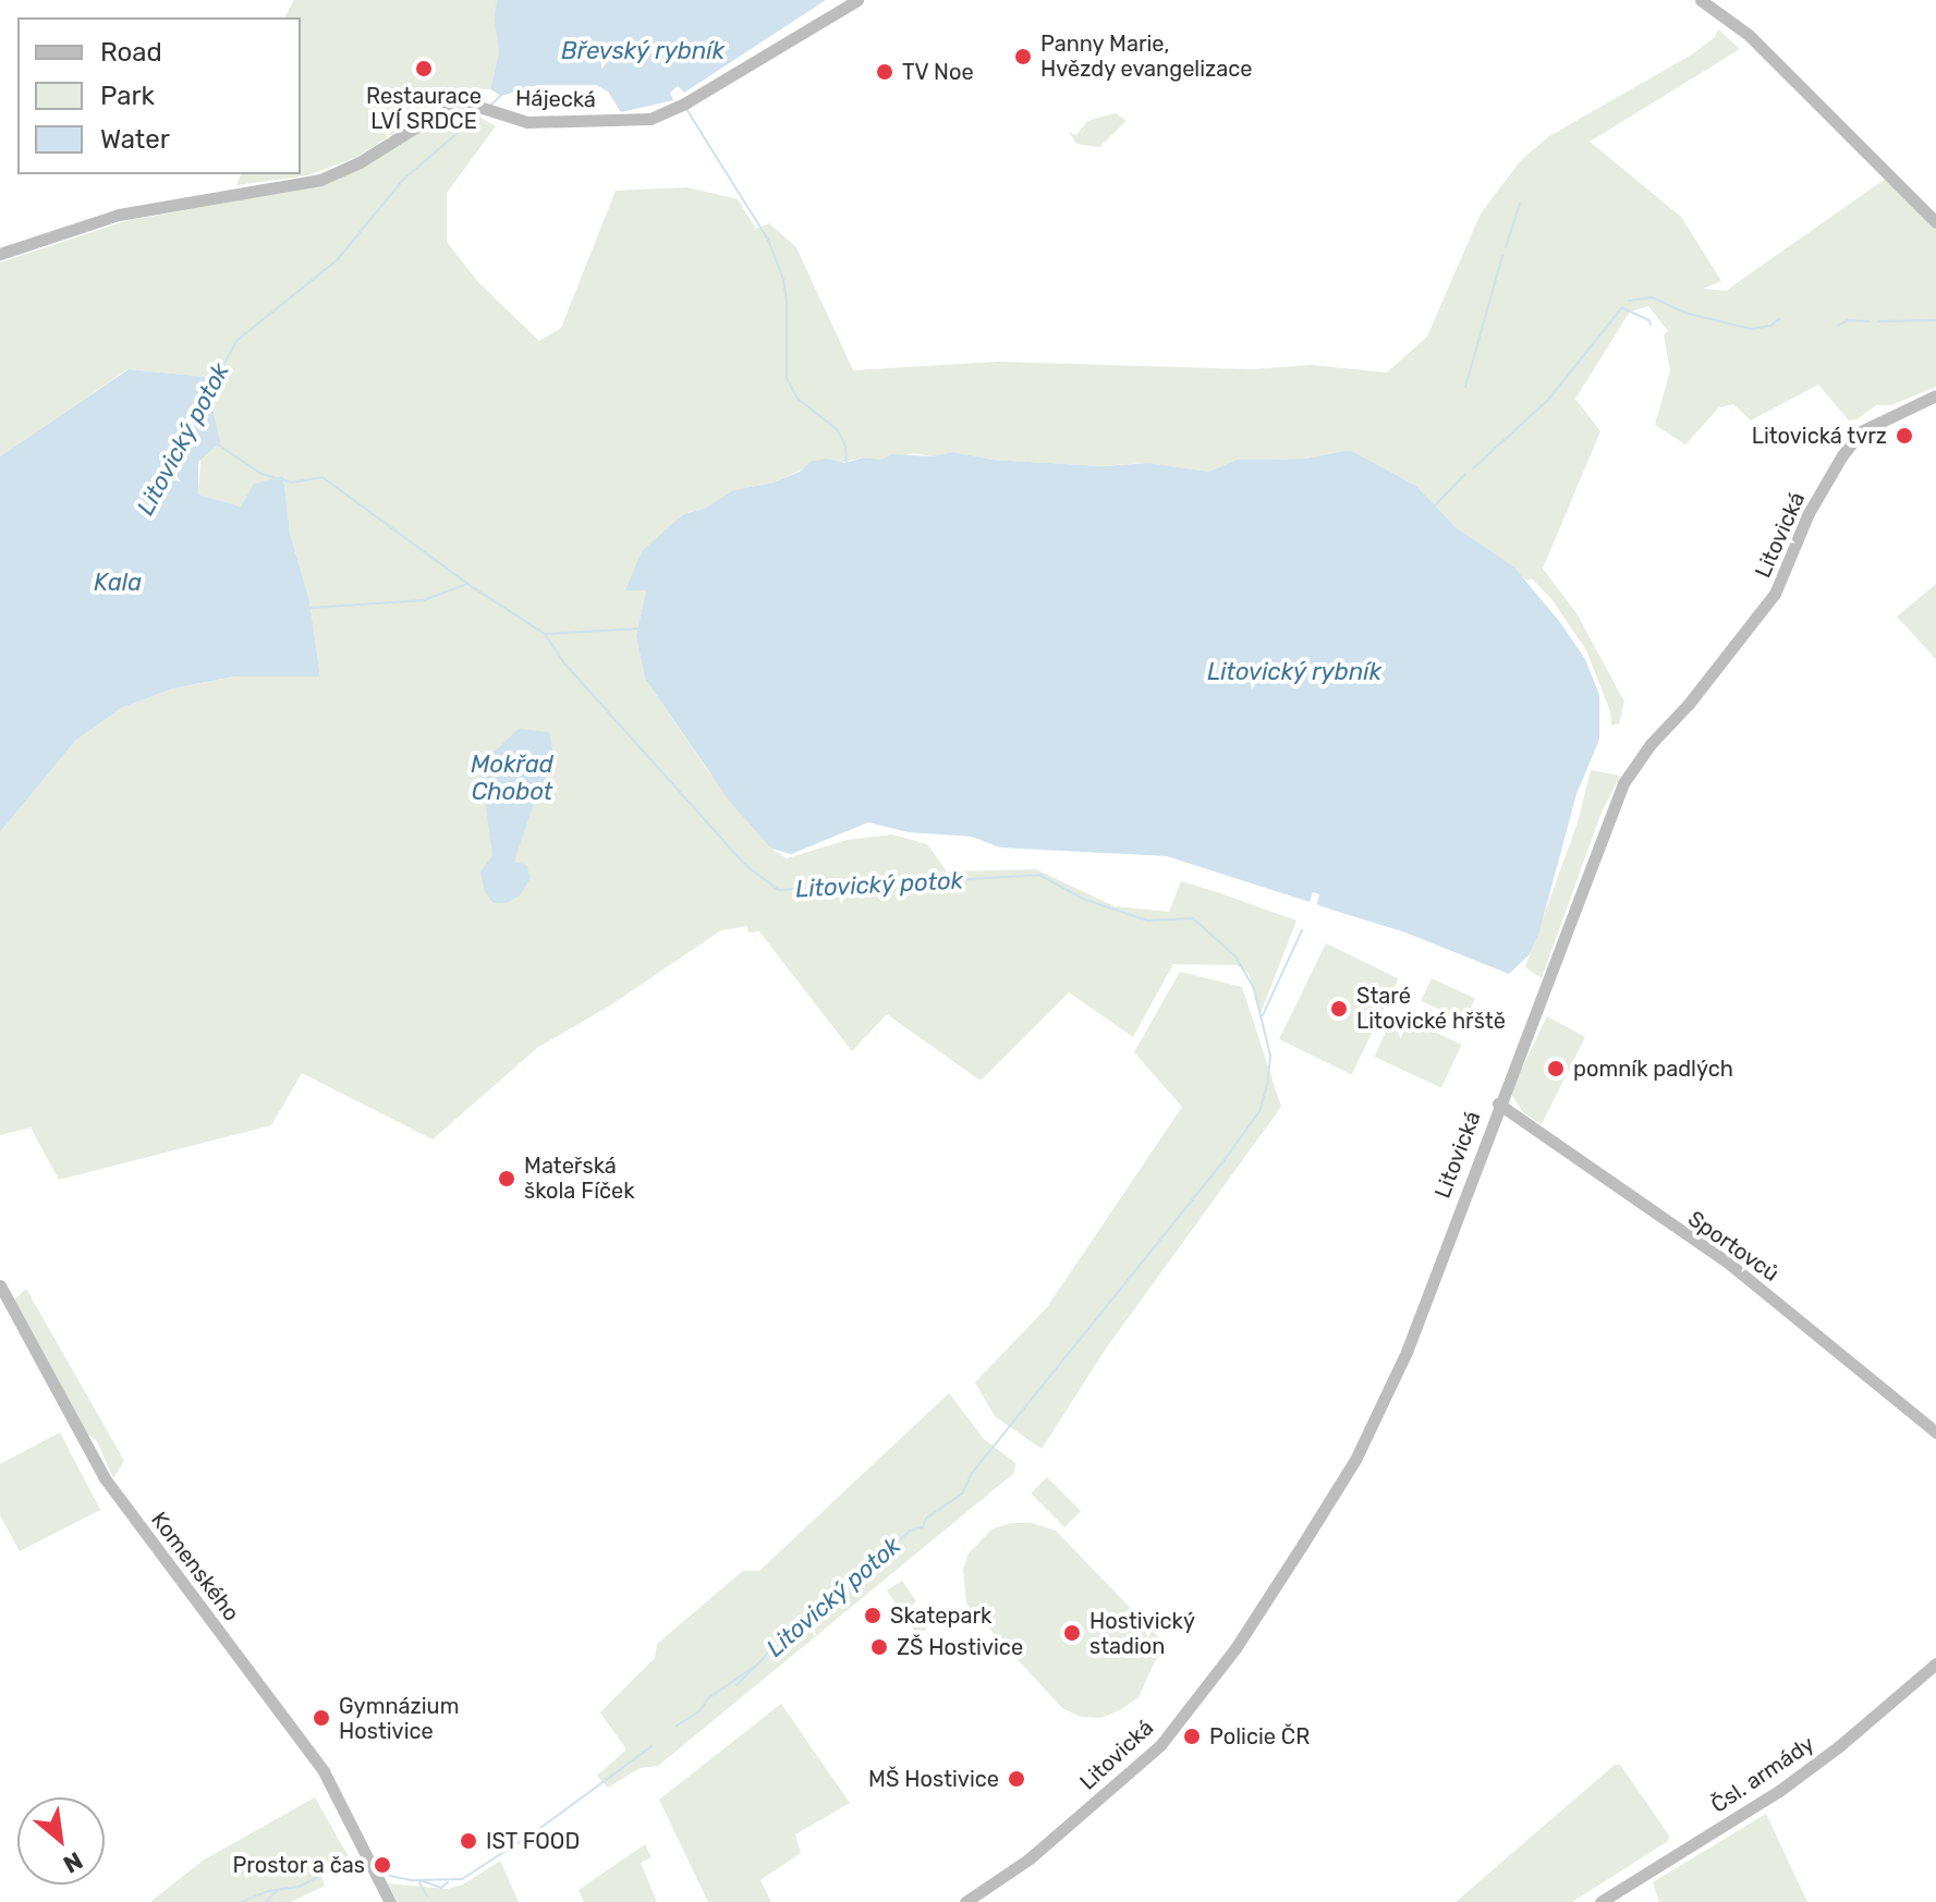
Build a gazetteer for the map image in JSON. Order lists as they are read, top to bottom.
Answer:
{
  "streets": {
    "street": [
      "Hájecká",
      "Litovická",
      "Sportovců",
      "Komenského",
      "Čsl. armády"
    ]
  },
  "crossings": [
    ["Litovická", "Sportovců"]
  ],
  "water": [
    "Břevský rybník",
    "Litovický potok",
    "Kala",
    "Litovický rybník",
    "Mokřad Chobot"
  ],
  "places": [
    "Panny Marie, Hvězdy evangelizace",
    "Restaurace LVÍ SRDCE",
    "TV Noe",
    "Litovická tvrz",
    "Staré Litovické hřště",
    "pomník padlých",
    "Mateřská škola Fíček",
    "Skatepark",
    "Hostivický stadion",
    "ZŠ Hostivice",
    "Gymnázium Hostivice",
    "Policie ČR",
    "MŠ Hostivice",
    "IST FOOD",
    "Prostor a čas"
  ],
  "legend": ["Road", "Park", "Water"],
  "north": "bottom right"
}
